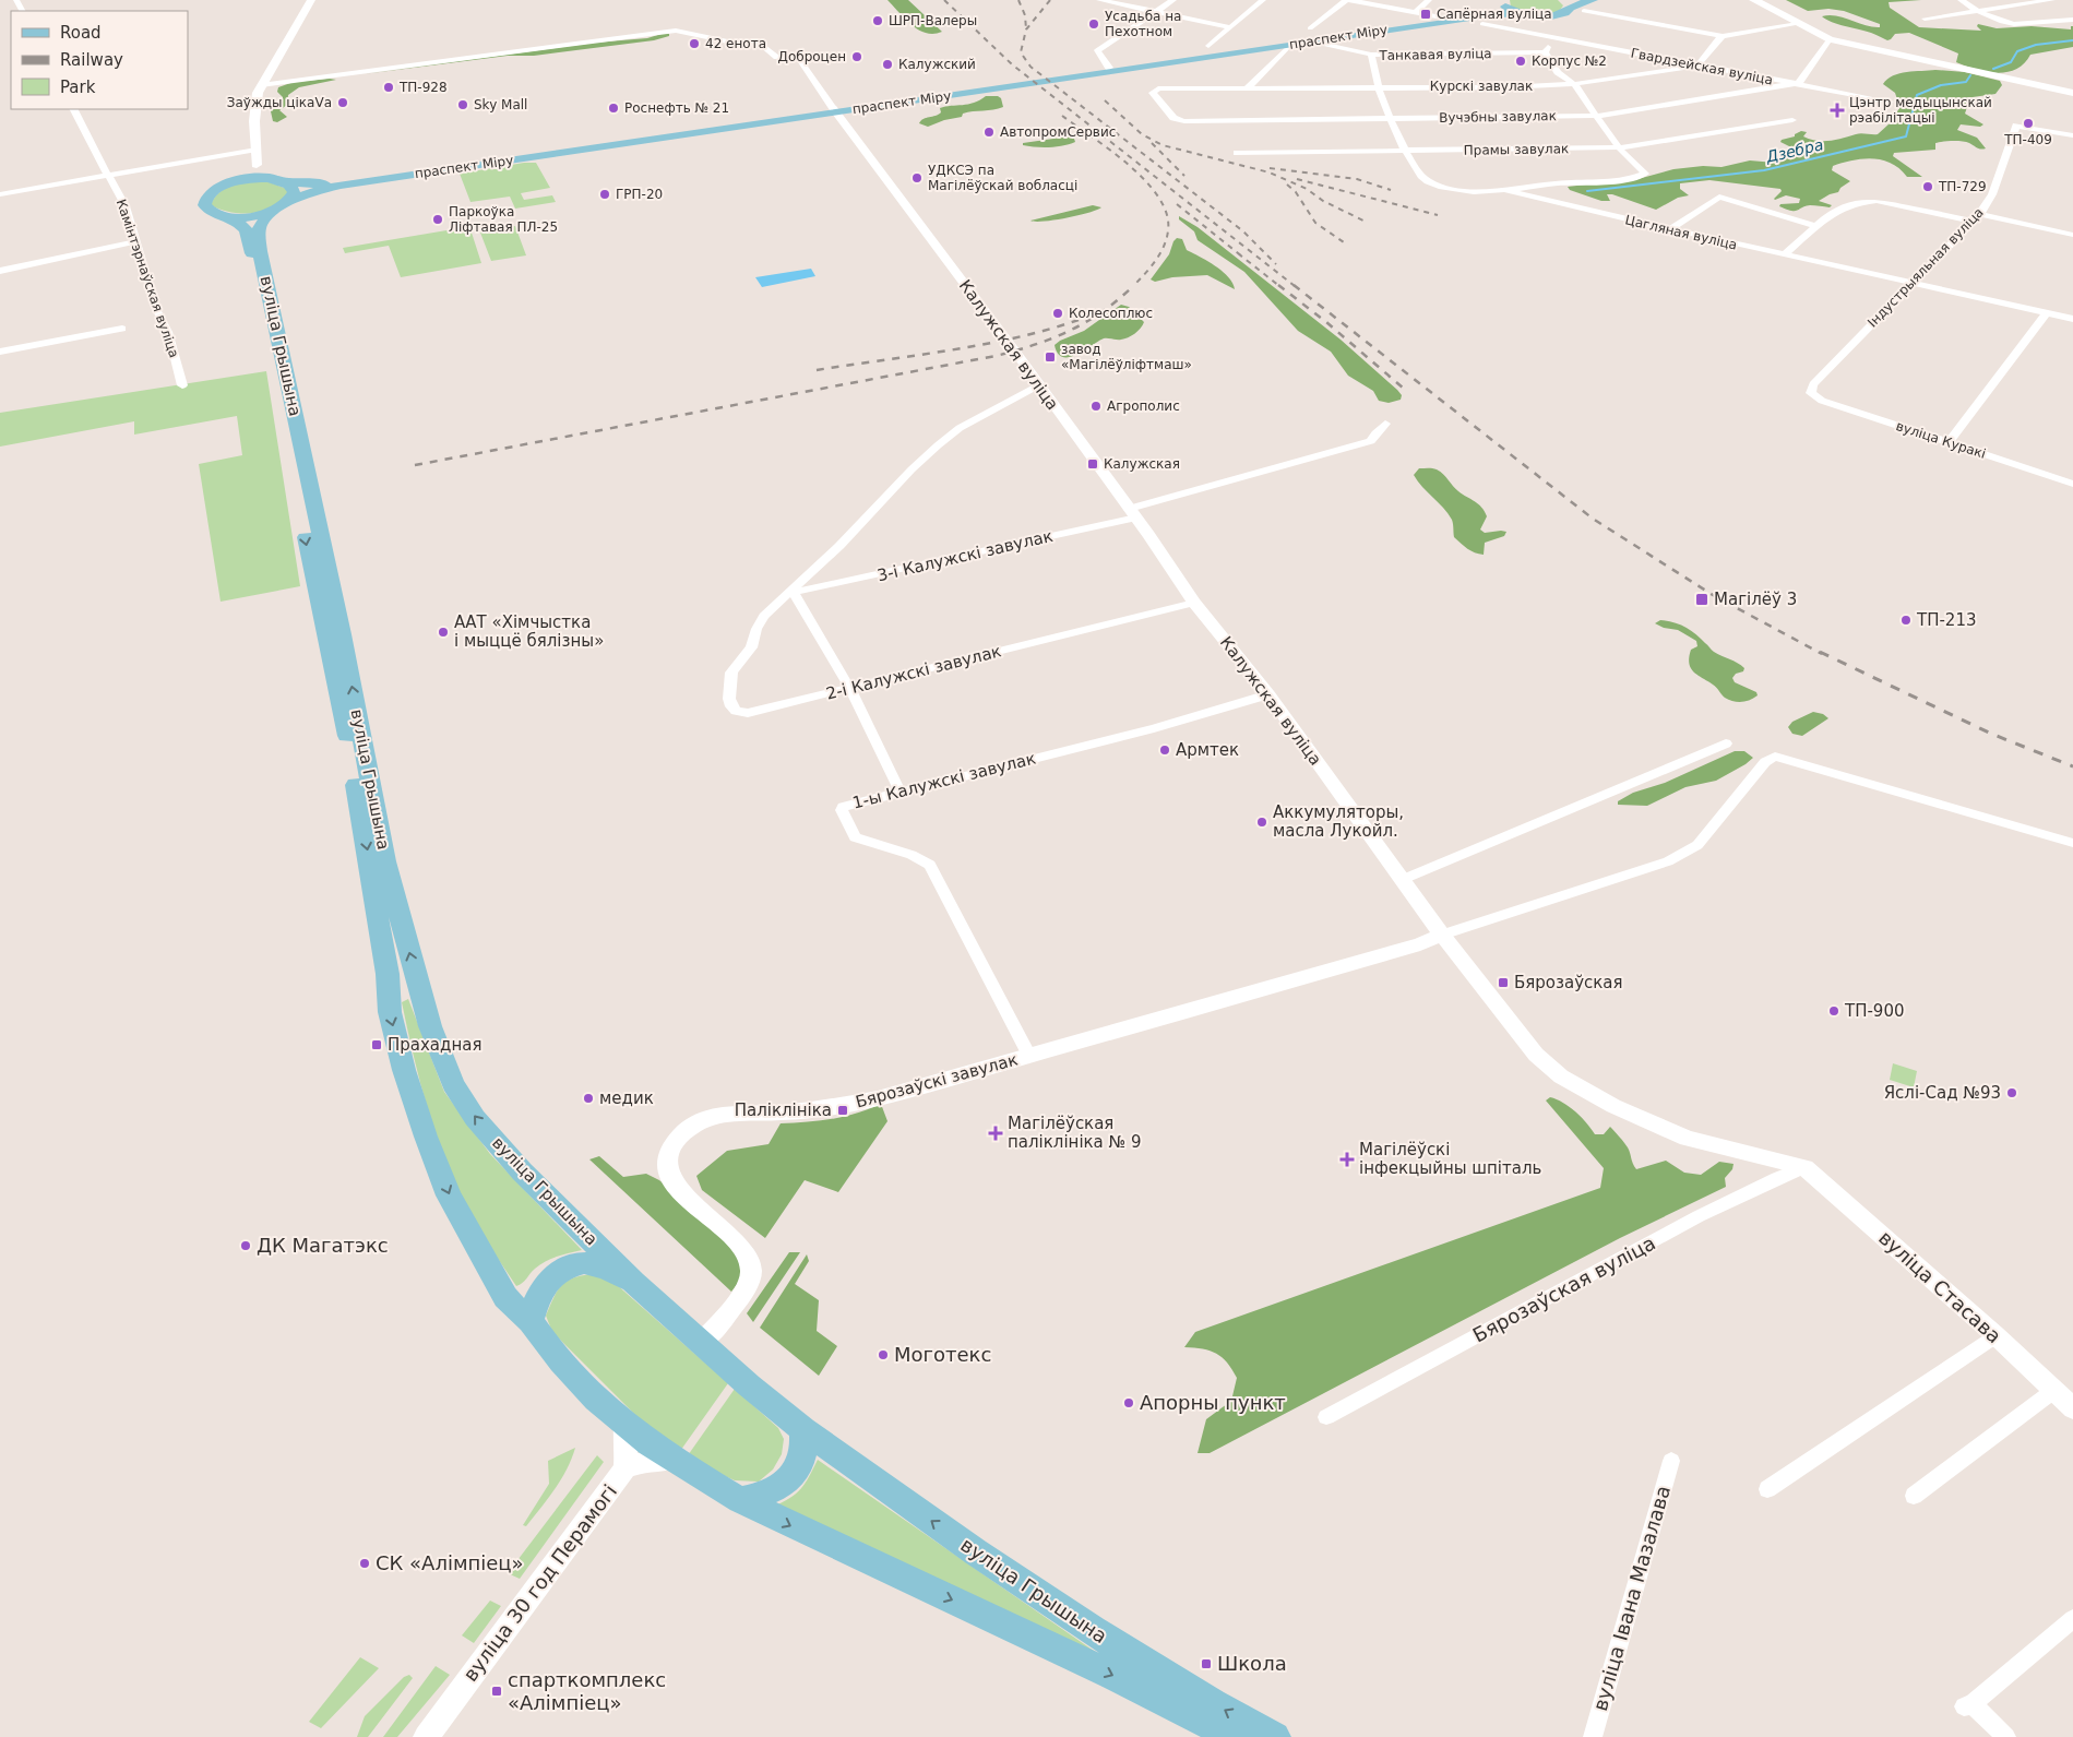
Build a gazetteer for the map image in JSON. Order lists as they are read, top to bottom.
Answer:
{
  "streets": {
    "main road": ["праспект Міру", "вуліца Грышына"],
    "street": [
      "Танкавая вуліца",
      "Гвардзейская вуліца",
      "Курскі завулак",
      "Вучэбны завулак",
      "Прамы завулак",
      "Цагляная вуліца",
      "Індустрыяльная вуліца",
      "Камінтэрнаўская вуліца",
      "Калужская вуліца",
      "вуліца Куракі",
      "3-і Калужскі завулак",
      "2-і Калужскі завулак",
      "1-ы Калужскі завулак",
      "Бярозаўскі завулак",
      "вуліца Стасава",
      "Бярозаўская вуліца",
      "вуліца 30 год Перамогі",
      "вуліца Iвана Мазалава"
    ]
  },
  "crossings": [
    ["праспект Міру", "Танкавая вуліца"],
    ["праспект Міру", "Калужская вуліца"],
    ["праспект Міру", "вуліца Грышына"],
    ["Гвардзейская вуліца", "Курскі завулак"],
    ["Гвардзейская вуліца", "Вучэбны завулак"],
    ["Курскі завулак", "Вучэбны завулак"],
    ["Цагляная вуліца", "Індустрыяльная вуліца"],
    ["Індустрыяльная вуліца", "вуліца Куракі"],
    ["Калужская вуліца", "3-і Калужскі завулак"],
    ["Калужская вуліца", "2-і Калужскі завулак"],
    ["Калужская вуліца", "1-ы Калужскі завулак"],
    ["Калужская вуліца", "Бярозаўскі завулак"],
    ["Калужская вуліца", "вуліца Стасава"],
    ["Калужская вуліца", "Бярозаўская вуліца"],
    ["вуліца Грышына", "Бярозаўскі завулак"],
    ["вуліца Грышына", "вуліца 30 год Перамогі"],
    ["3-і Калужскі завулак", "2-і Калужскі завулак"],
    ["1-ы Калужскі завулак", "Бярозаўскі завулак"],
    ["вуліца Стасава", "Бярозаўская вуліца"]
  ],
  "water": ["Дзебра"],
  "places": {
    "transit": [
      "Сапёрная вуліца",
      "завод «Магілёўліфтмаш»",
      "Калужская",
      "Магілёў 3",
      "Бярозаўская",
      "Прахадная",
      "Паліклініка",
      "Школа",
      "спарткомплекс «Алімпіец»"
    ],
    "other": [
      "ШРП-Валеры",
      "Усадьба на Пехотном",
      "42 енота",
      "Доброцен",
      "Корпус №2",
      "Калужский",
      "ТП-928",
      "Заўжды цікаVа",
      "Sky Mall",
      "Роснефть № 21",
      "ТП-409",
      "АвтопромСервис",
      "УДКСЭ па Магілёўскай вобласці",
      "ТП-729",
      "ГРП-20",
      "Паркоўка Ліфтавая ПЛ-25",
      "Колесоплюс",
      "Агрополис",
      "ТП-213",
      "ААТ «Хімчыстка і мыццё бялізны»",
      "Армтек",
      "Аккумуляторы, масла Лукойл.",
      "ТП-900",
      "Яслі-Сад №93",
      "медик",
      "ДК Магатэкс",
      "Моготекс",
      "Апорны пункт",
      "СК «Алімпіец»"
    ],
    "health": ["Цэнтр медыцынскай рэабілітацыі", "Магілёўская паліклініка № 9", "Магілёўскі інфекцыйны шпіталь"]
  },
  "legend": ["Road", "Railway", "Park"]
}
